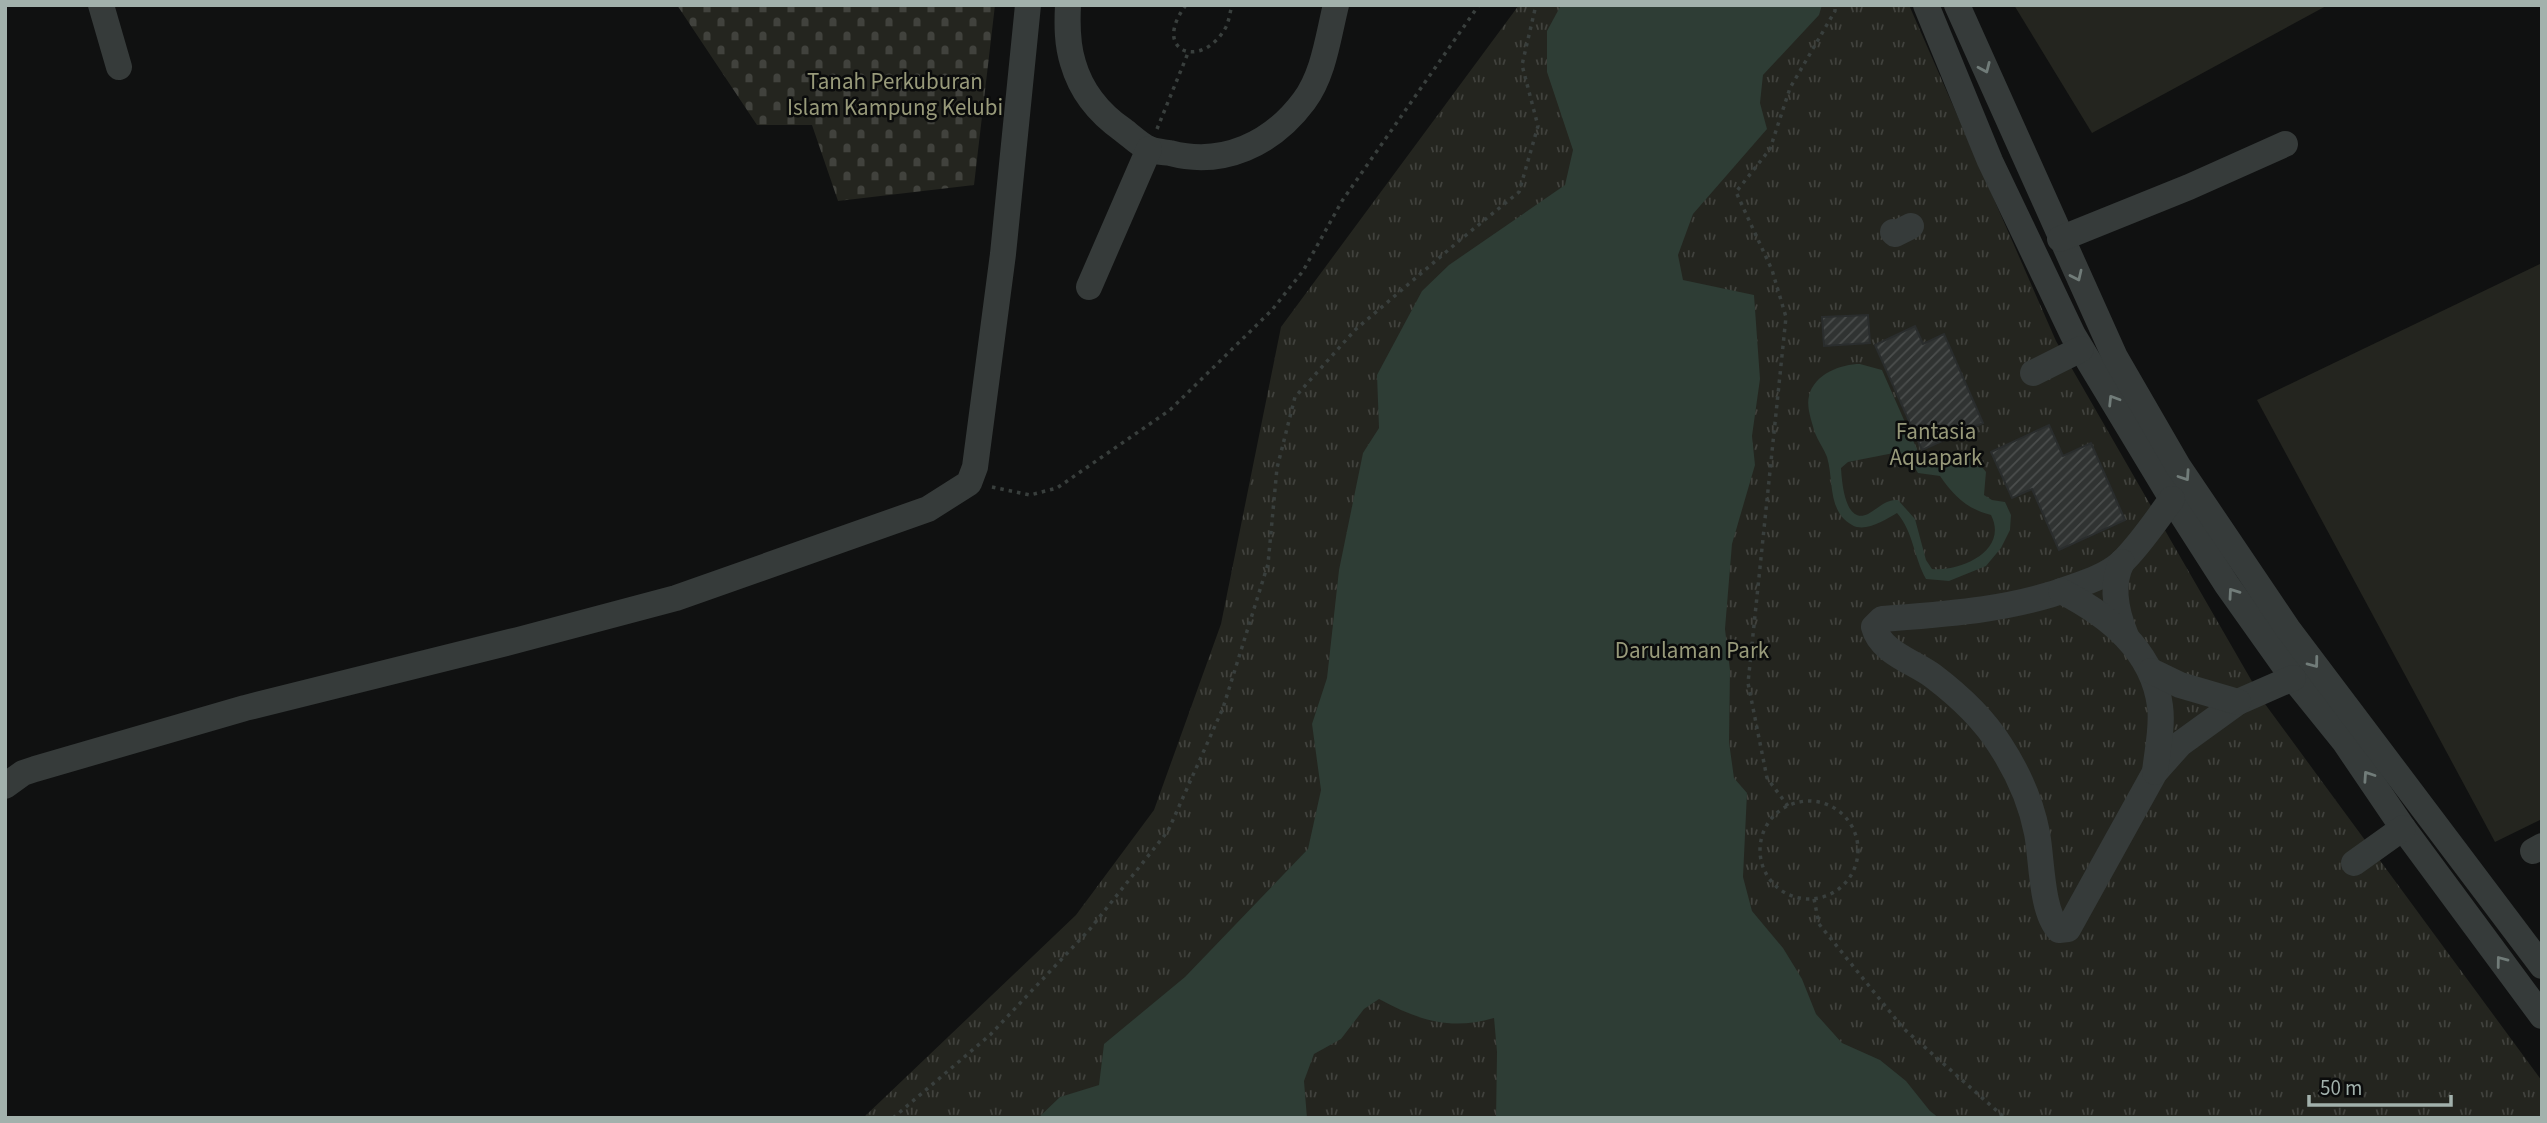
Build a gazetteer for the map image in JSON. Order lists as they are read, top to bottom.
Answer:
{
  "parks": ["Tanah Perkuburan Islam Kampung Kelubi", "Fantasia Aquapark", "Darulaman Park"],
  "scale_bar": "50 m"
}
